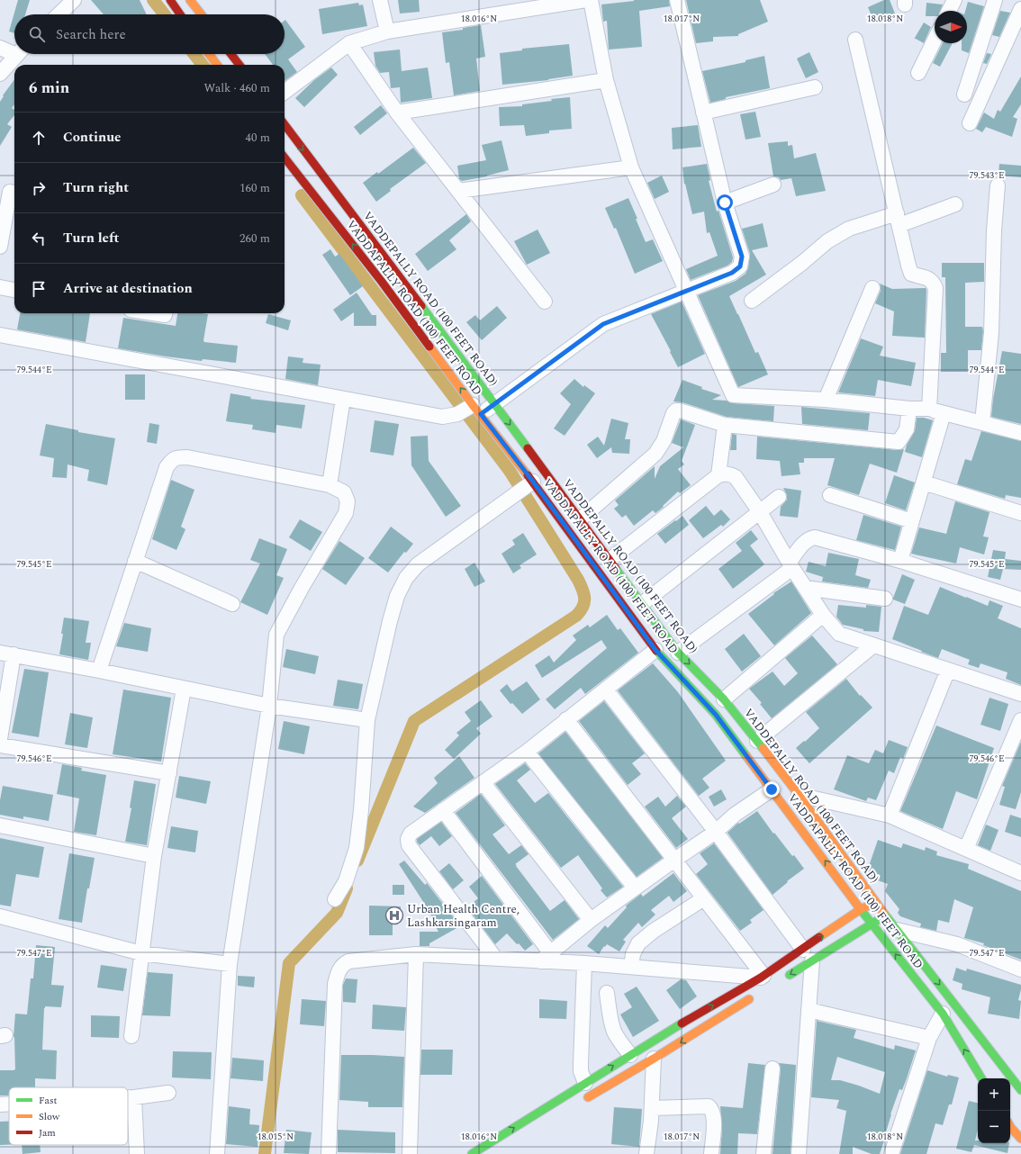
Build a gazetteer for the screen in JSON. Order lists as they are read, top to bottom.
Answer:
{
  "streets": {
    "main road": ["VADDEPALLY ROAD (100 FEET ROAD)", "VADDAPALLY ROAD (100) FEET ROAD"]
  },
  "one_way": ["VADDEPALLY ROAD (100 FEET ROAD)", "VADDAPALLY ROAD (100) FEET ROAD"],
  "places": {
    "hospital": ["Urban Health Centre, Lashkarsingaram"]
  },
  "legend": ["Fast", "Slow", "Jam"],
  "north": "right",
  "page": {
    "search": "Search here",
    "heading": ["6 min", "Walk · 460 m"],
    "list": [
      ["Continue", "40 m"],
      ["Turn right", "160 m"],
      ["Turn left", "260 m"],
      "Arrive at destination"
    ],
    "map_buttons": ["+", "−"]
  },
  "coordinates": [
    "18.016°N",
    "18.017°N",
    "18.018°N",
    "79.543°E",
    "79.544°E",
    "79.545°E",
    "79.546°E",
    "79.547°E",
    "18.015°N"
  ]
}
